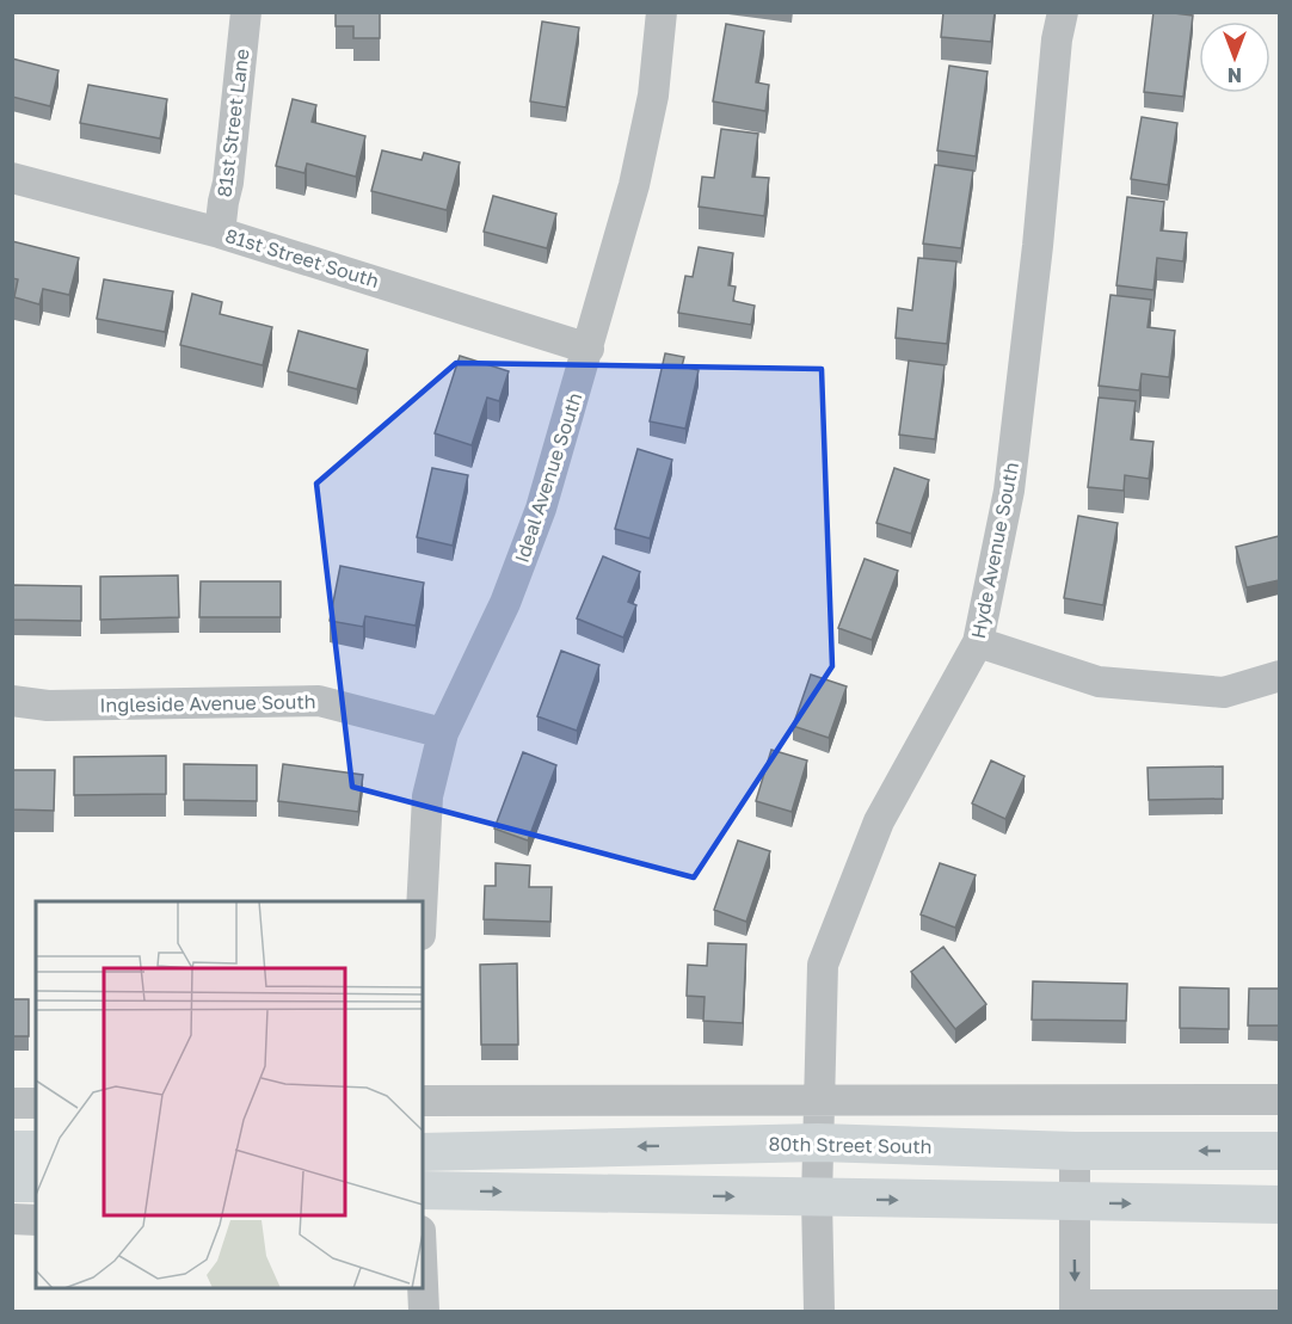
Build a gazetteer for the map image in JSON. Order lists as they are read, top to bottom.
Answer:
{
  "streets": {
    "main road": ["80th Street South"],
    "street": [
      "81st Street Lane",
      "81st Street South",
      "Ideal Avenue South",
      "Hyde Avenue South",
      "Ingleside Avenue South"
    ]
  },
  "crossings": [
    ["81st Street Lane", "81st Street South"],
    ["81st Street South", "Ideal Avenue South"],
    ["Ideal Avenue South", "Ingleside Avenue South"],
    ["Hyde Avenue South", "80th Street South"]
  ],
  "north": "bottom"
}
